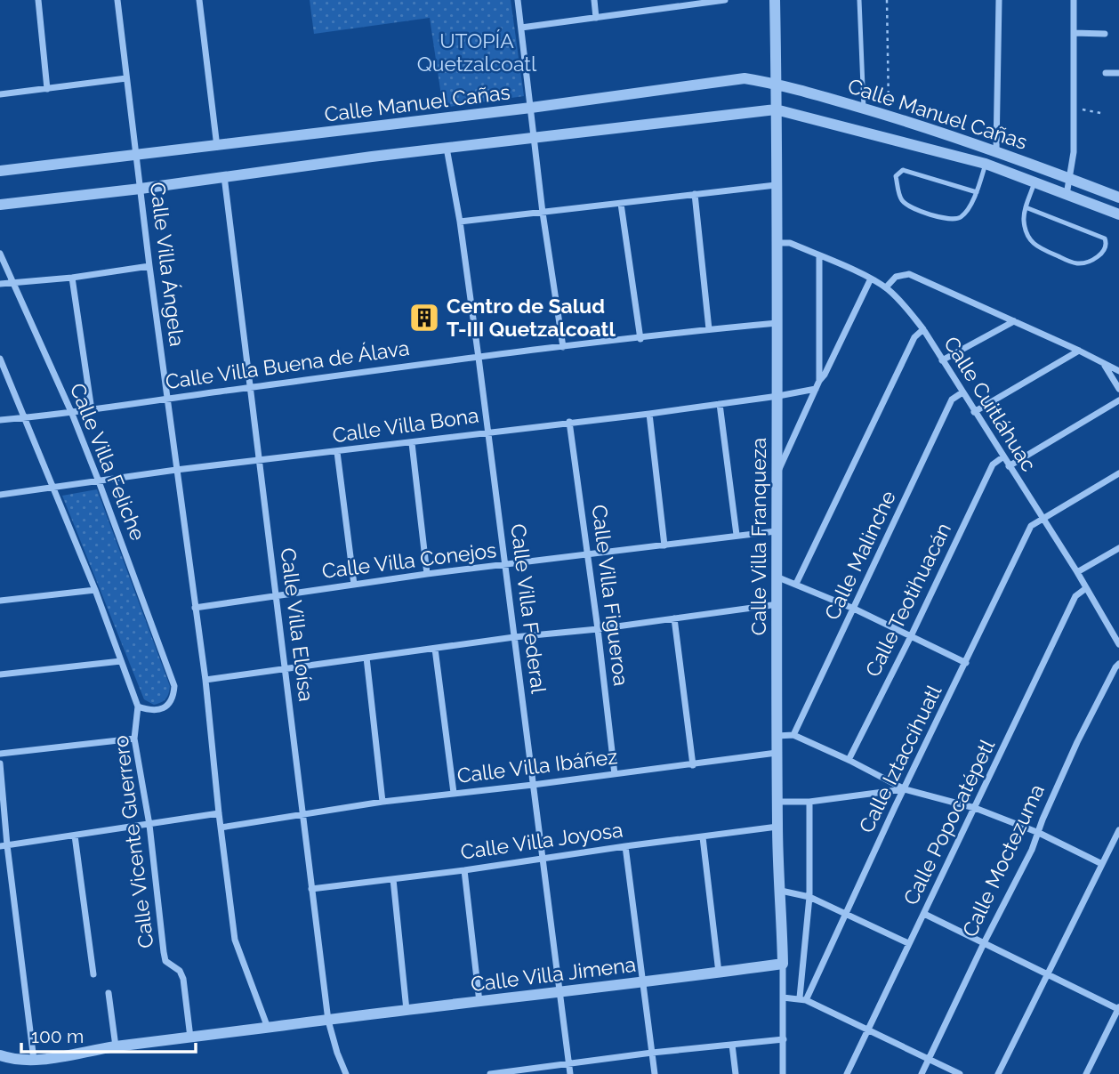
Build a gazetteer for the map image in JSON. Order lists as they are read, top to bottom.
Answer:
{
  "streets": {
    "street": [
      "Calle Manuel Cañas",
      "Calle Villa Ángela",
      "Calle Villa Buena de Álava",
      "Calle Cuitláhuac",
      "Calle Villa Bona",
      "Calle Villa Feliche",
      "Calle Villa Franqueza",
      "Calle Malinche",
      "Calle Villa Conejos",
      "Calle Villa Figueroa",
      "Calle Teotihuacán",
      "Calle Villa Federal",
      "Calle Villa Eloísa",
      "Calle Iztaccíhuatl",
      "Calle Villa Ibáñez",
      "Calle Popocatépetl",
      "Calle Villa Joyosa",
      "Calle Vicente Guerrero",
      "Calle Moctezuma",
      "Calle Villa Jimena"
    ]
  },
  "crossings": [
    ["Calle Manuel Cañas", "Calle Villa Ángela"],
    ["Calle Manuel Cañas", "Calle Villa Franqueza"],
    ["Calle Manuel Cañas", "Calle Villa Federal"],
    ["Calle Manuel Cañas", "Calle Villa Eloísa"],
    ["Calle Villa Ángela", "Calle Villa Buena de Álava"],
    ["Calle Villa Ángela", "Calle Villa Bona"],
    ["Calle Villa Ángela", "Calle Villa Conejos"],
    ["Calle Villa Buena de Álava", "Calle Villa Feliche"],
    ["Calle Villa Buena de Álava", "Calle Villa Franqueza"],
    ["Calle Villa Buena de Álava", "Calle Villa Federal"],
    ["Calle Villa Buena de Álava", "Calle Villa Eloísa"],
    ["Calle Cuitláhuac", "Calle Villa Franqueza"],
    ["Calle Cuitláhuac", "Calle Malinche"],
    ["Calle Cuitláhuac", "Calle Teotihuacán"],
    ["Calle Cuitláhuac", "Calle Iztaccíhuatl"],
    ["Calle Cuitláhuac", "Calle Popocatépetl"],
    ["Calle Villa Bona", "Calle Villa Feliche"],
    ["Calle Villa Bona", "Calle Villa Franqueza"],
    ["Calle Villa Bona", "Calle Villa Figueroa"],
    ["Calle Villa Bona", "Calle Villa Federal"],
    ["Calle Villa Bona", "Calle Villa Eloísa"],
    ["Calle Villa Feliche", "Calle Vicente Guerrero"],
    ["Calle Villa Franqueza", "Calle Villa Conejos"],
    ["Calle Villa Franqueza", "Calle Villa Ibáñez"],
    ["Calle Villa Franqueza", "Calle Villa Joyosa"],
    ["Calle Villa Franqueza", "Calle Villa Jimena"],
    ["Calle Villa Conejos", "Calle Villa Figueroa"],
    ["Calle Villa Conejos", "Calle Villa Federal"],
    ["Calle Villa Conejos", "Calle Villa Eloísa"],
    ["Calle Villa Figueroa", "Calle Villa Ibáñez"],
    ["Calle Villa Federal", "Calle Villa Ibáñez"],
    ["Calle Villa Federal", "Calle Villa Joyosa"],
    ["Calle Villa Federal", "Calle Villa Jimena"],
    ["Calle Villa Eloísa", "Calle Villa Ibáñez"],
    ["Calle Villa Eloísa", "Calle Villa Joyosa"],
    ["Calle Villa Eloísa", "Calle Villa Jimena"],
    ["Calle Vicente Guerrero", "Calle Villa Jimena"]
  ],
  "parks": ["UTOPÍA Quetzalcoatl"],
  "places": {
    "building": ["Centro de Salud T-III Quetzalcoatl"]
  },
  "scale_bar": "100 m"
}
